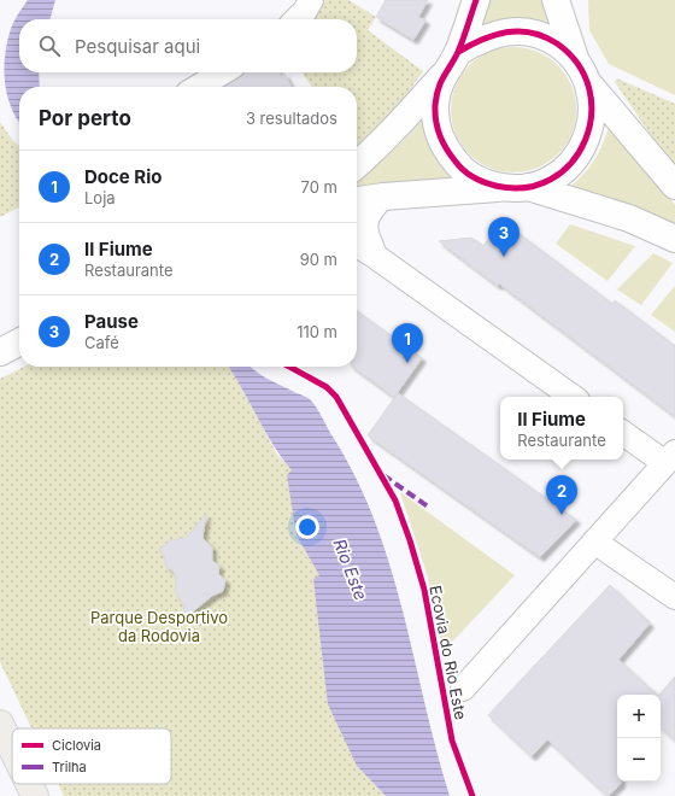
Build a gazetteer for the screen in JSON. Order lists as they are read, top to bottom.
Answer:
{
  "streets": {
    "cycle path": ["Ecovia do Rio Este"]
  },
  "water": ["Rio Este"],
  "parks": ["Parque Desportivo da Rodovia"],
  "legend": ["Ciclovia", "Trilha"],
  "page": {
    "search": "Pesquisar aqui",
    "heading": ["Por perto", "3 resultados"],
    "list": [
      {
        "mark": "1",
        "name": "Doce Rio",
        "note": "Loja",
        "value": "70 m"
      },
      {
        "mark": "2",
        "name": "Il Fiume",
        "note": "Restaurante",
        "value": "90 m"
      },
      {
        "mark": "3",
        "name": "Pause",
        "note": "Café",
        "value": "110 m"
      }
    ],
    "pins": ["3", "1", "2"],
    "popup": ["Il Fiume", "Restaurante"],
    "map_buttons": ["+", "−"]
  }
}
